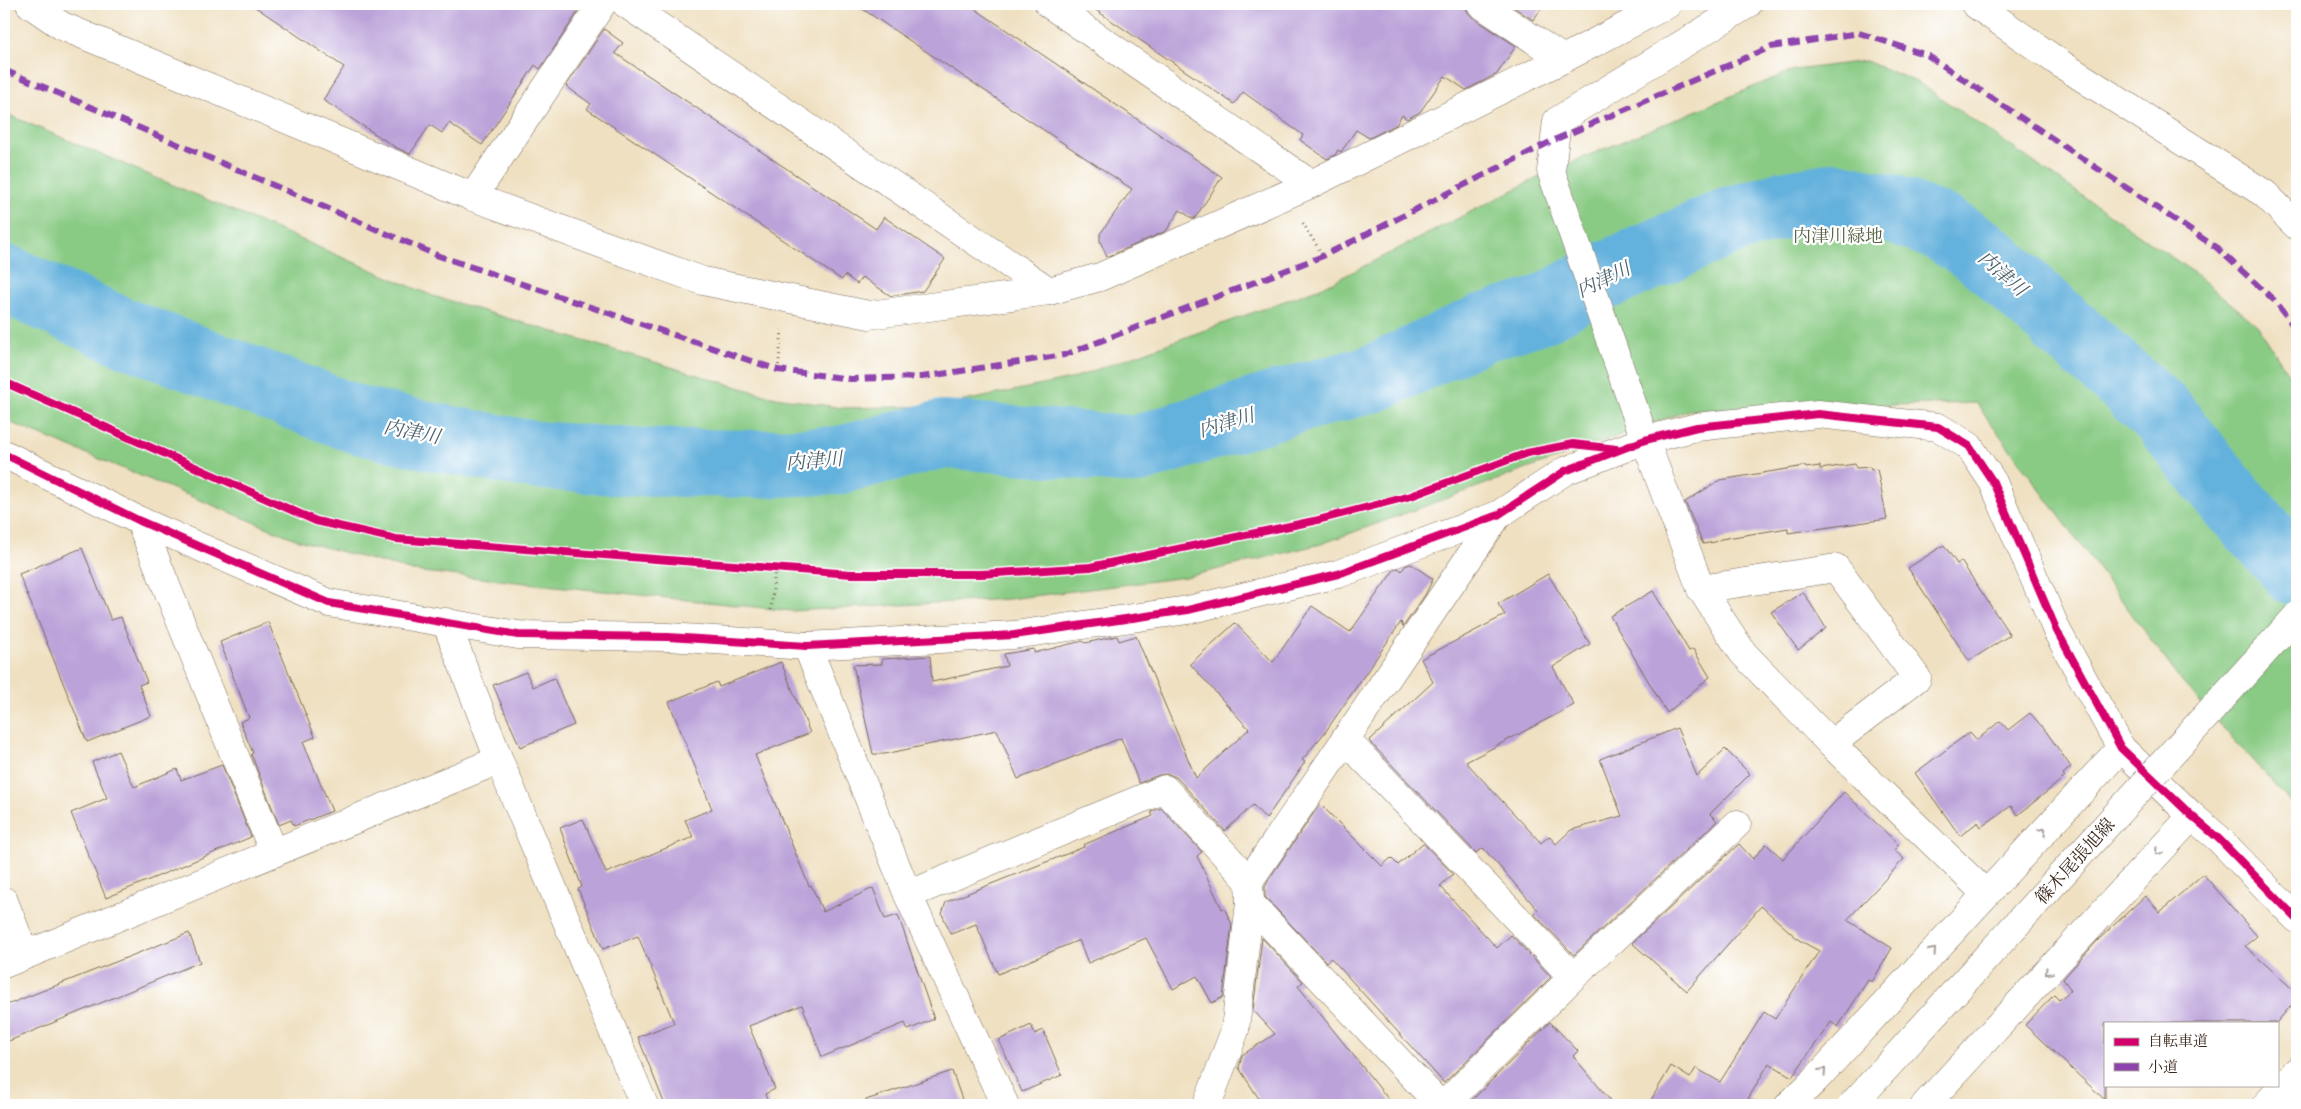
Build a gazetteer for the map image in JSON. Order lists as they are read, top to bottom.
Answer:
{
  "streets": {
    "street": ["篠木尾張旭線"]
  },
  "water": ["内津川"],
  "parks": ["内津川緑地"],
  "legend": ["自転車道", "小道"]
}
